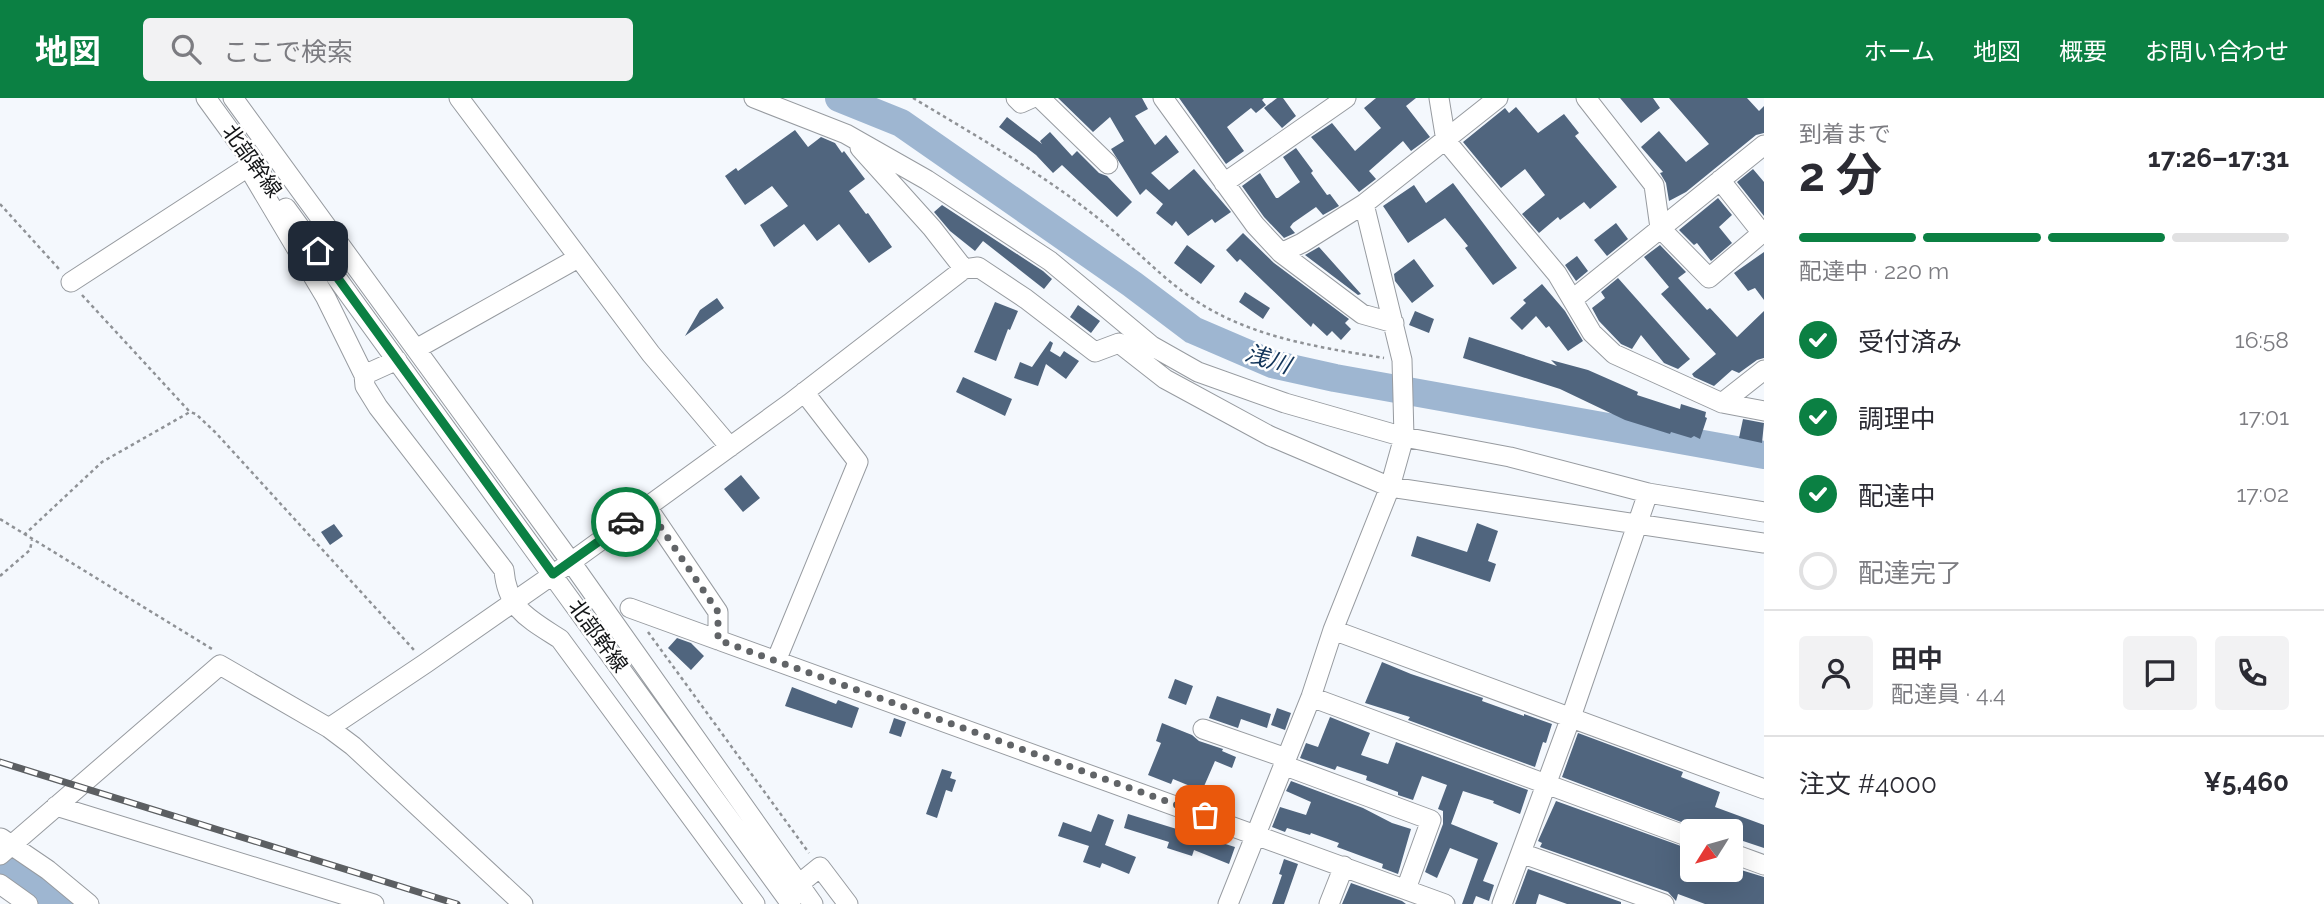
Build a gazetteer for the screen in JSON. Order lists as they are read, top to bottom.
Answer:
{
  "streets": {
    "street": ["北部幹線"]
  },
  "water": ["浅川"],
  "north": "bottom left",
  "page": {
    "header": "地図",
    "search": "ここで検索",
    "nav": [
      "ホーム",
      "地図",
      "概要",
      "お問い合わせ"
    ],
    "heading": ["2 分", "到着まで", "17:26–17:31"],
    "panel": [
      "田中",
      "配達員 · 4.4",
      "注文 #4000",
      "¥5,460"
    ],
    "bar": "配達中 · 220 m",
    "list": [
      ["受付済み", "16:58"],
      ["調理中", "17:01"],
      ["配達中", "17:02"],
      "配達完了"
    ]
  }
}
